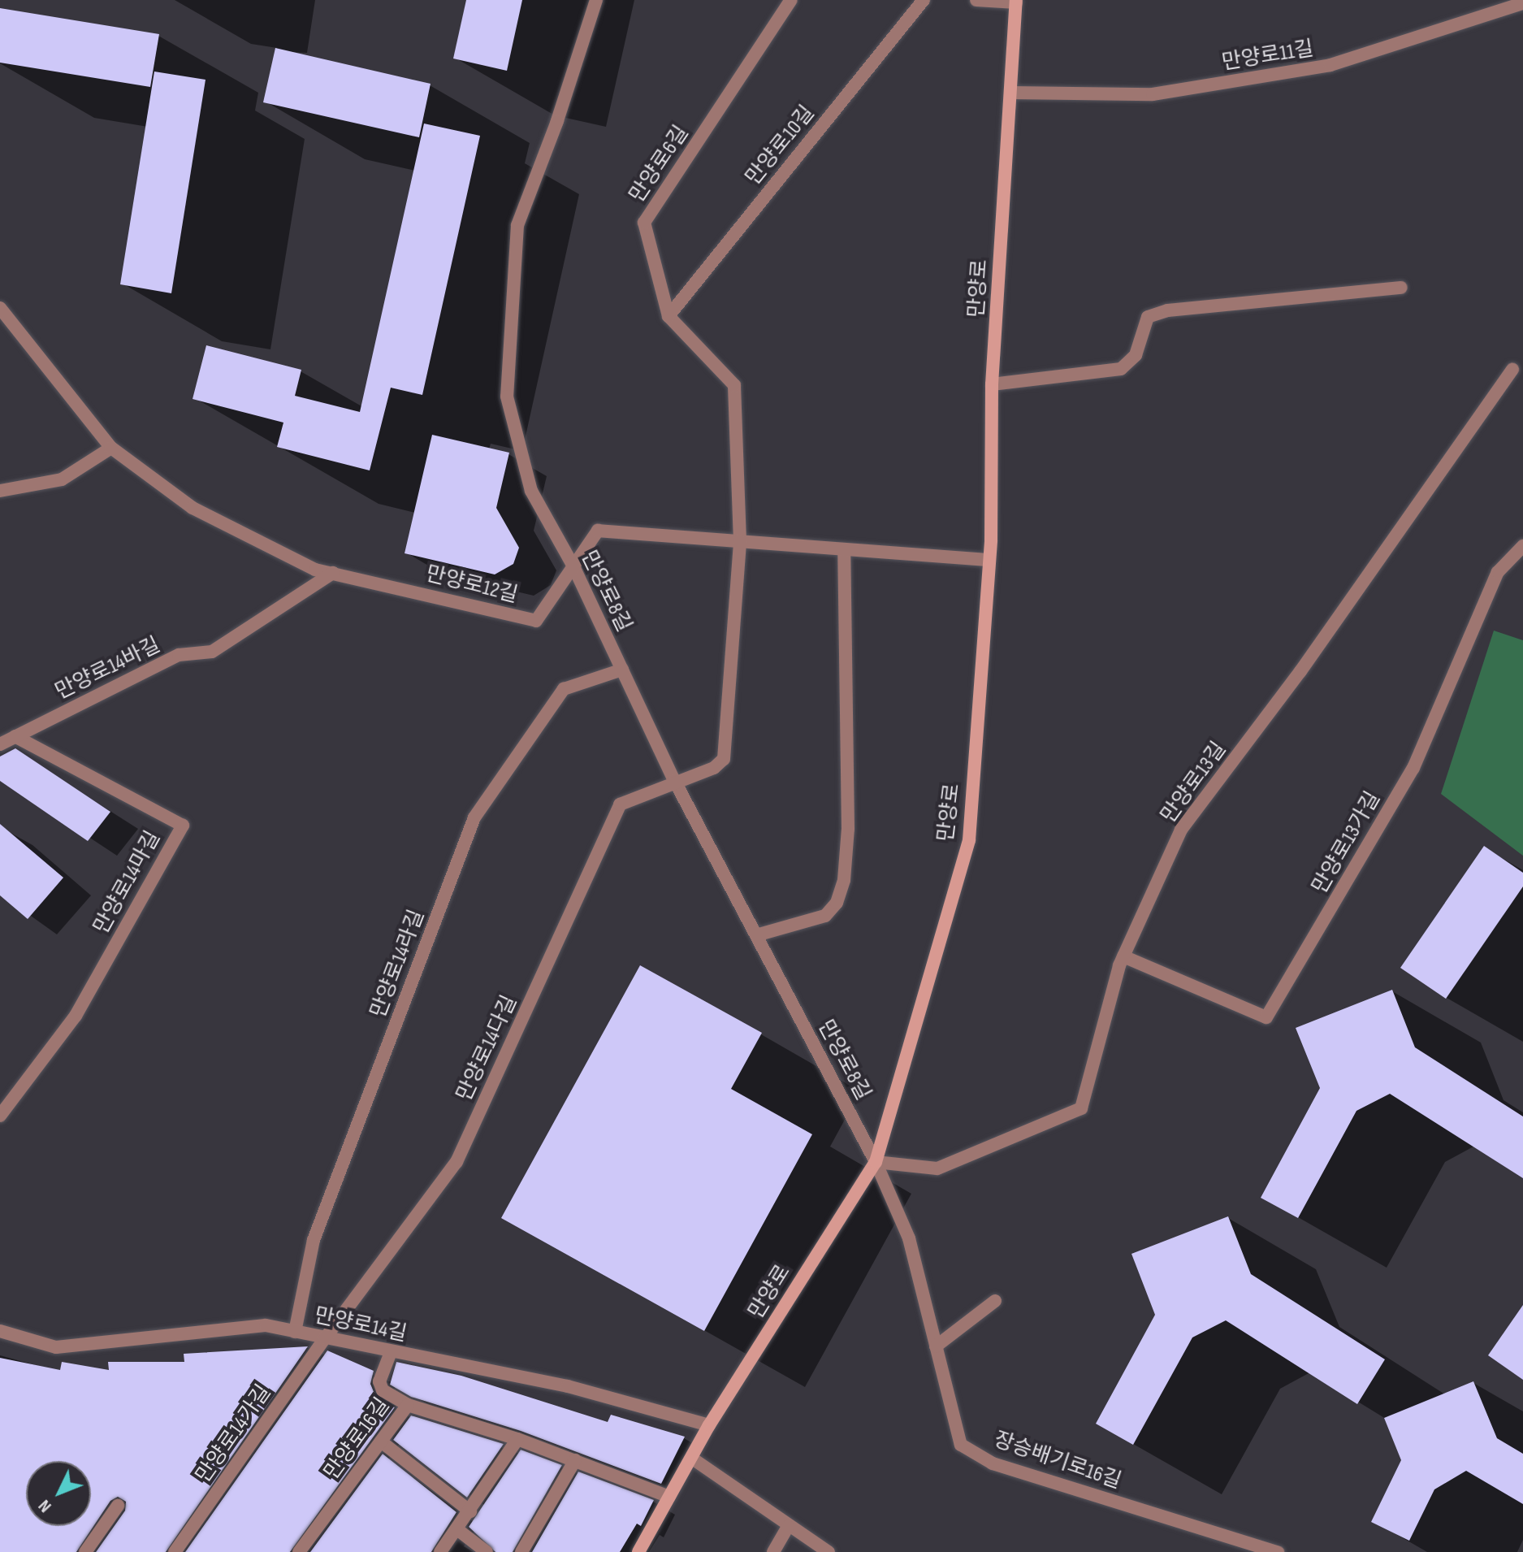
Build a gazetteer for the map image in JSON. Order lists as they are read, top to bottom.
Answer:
{
  "streets": {
    "street": [
      "만양로11길",
      "만양로10길",
      "만양로6길",
      "만양로",
      "만양로12길",
      "만양로8길",
      "만양로14바길",
      "만양로13길",
      "만양로13가길",
      "만양로14마길",
      "만양로14라길",
      "만양로14다길",
      "만양로14길",
      "만양로14가길",
      "만양로16길",
      "장승배기로16길"
    ]
  },
  "crossings": [
    ["만양로11길", "만양로"],
    ["만양로10길", "만양로6길"],
    ["만양로6길", "만양로12길"],
    ["만양로6길", "만양로14다길"],
    ["만양로", "만양로12길"],
    ["만양로", "만양로8길"],
    ["만양로", "만양로13길"],
    ["만양로", "만양로14길"],
    ["만양로", "장승배기로16길"],
    ["만양로12길", "만양로8길"],
    ["만양로12길", "만양로14바길"],
    ["만양로12길", "만양로14다길"],
    ["만양로8길", "만양로13길"],
    ["만양로8길", "만양로14라길"],
    ["만양로8길", "만양로14다길"],
    ["만양로8길", "장승배기로16길"],
    ["만양로14바길", "만양로14마길"],
    ["만양로13길", "만양로13가길"],
    ["만양로13길", "장승배기로16길"],
    ["만양로14라길", "만양로14길"],
    ["만양로14다길", "만양로14길"],
    ["만양로14다길", "만양로14가길"],
    ["만양로14길", "만양로14가길"],
    ["만양로14길", "만양로16길"]
  ],
  "north": "bottom left"
}
